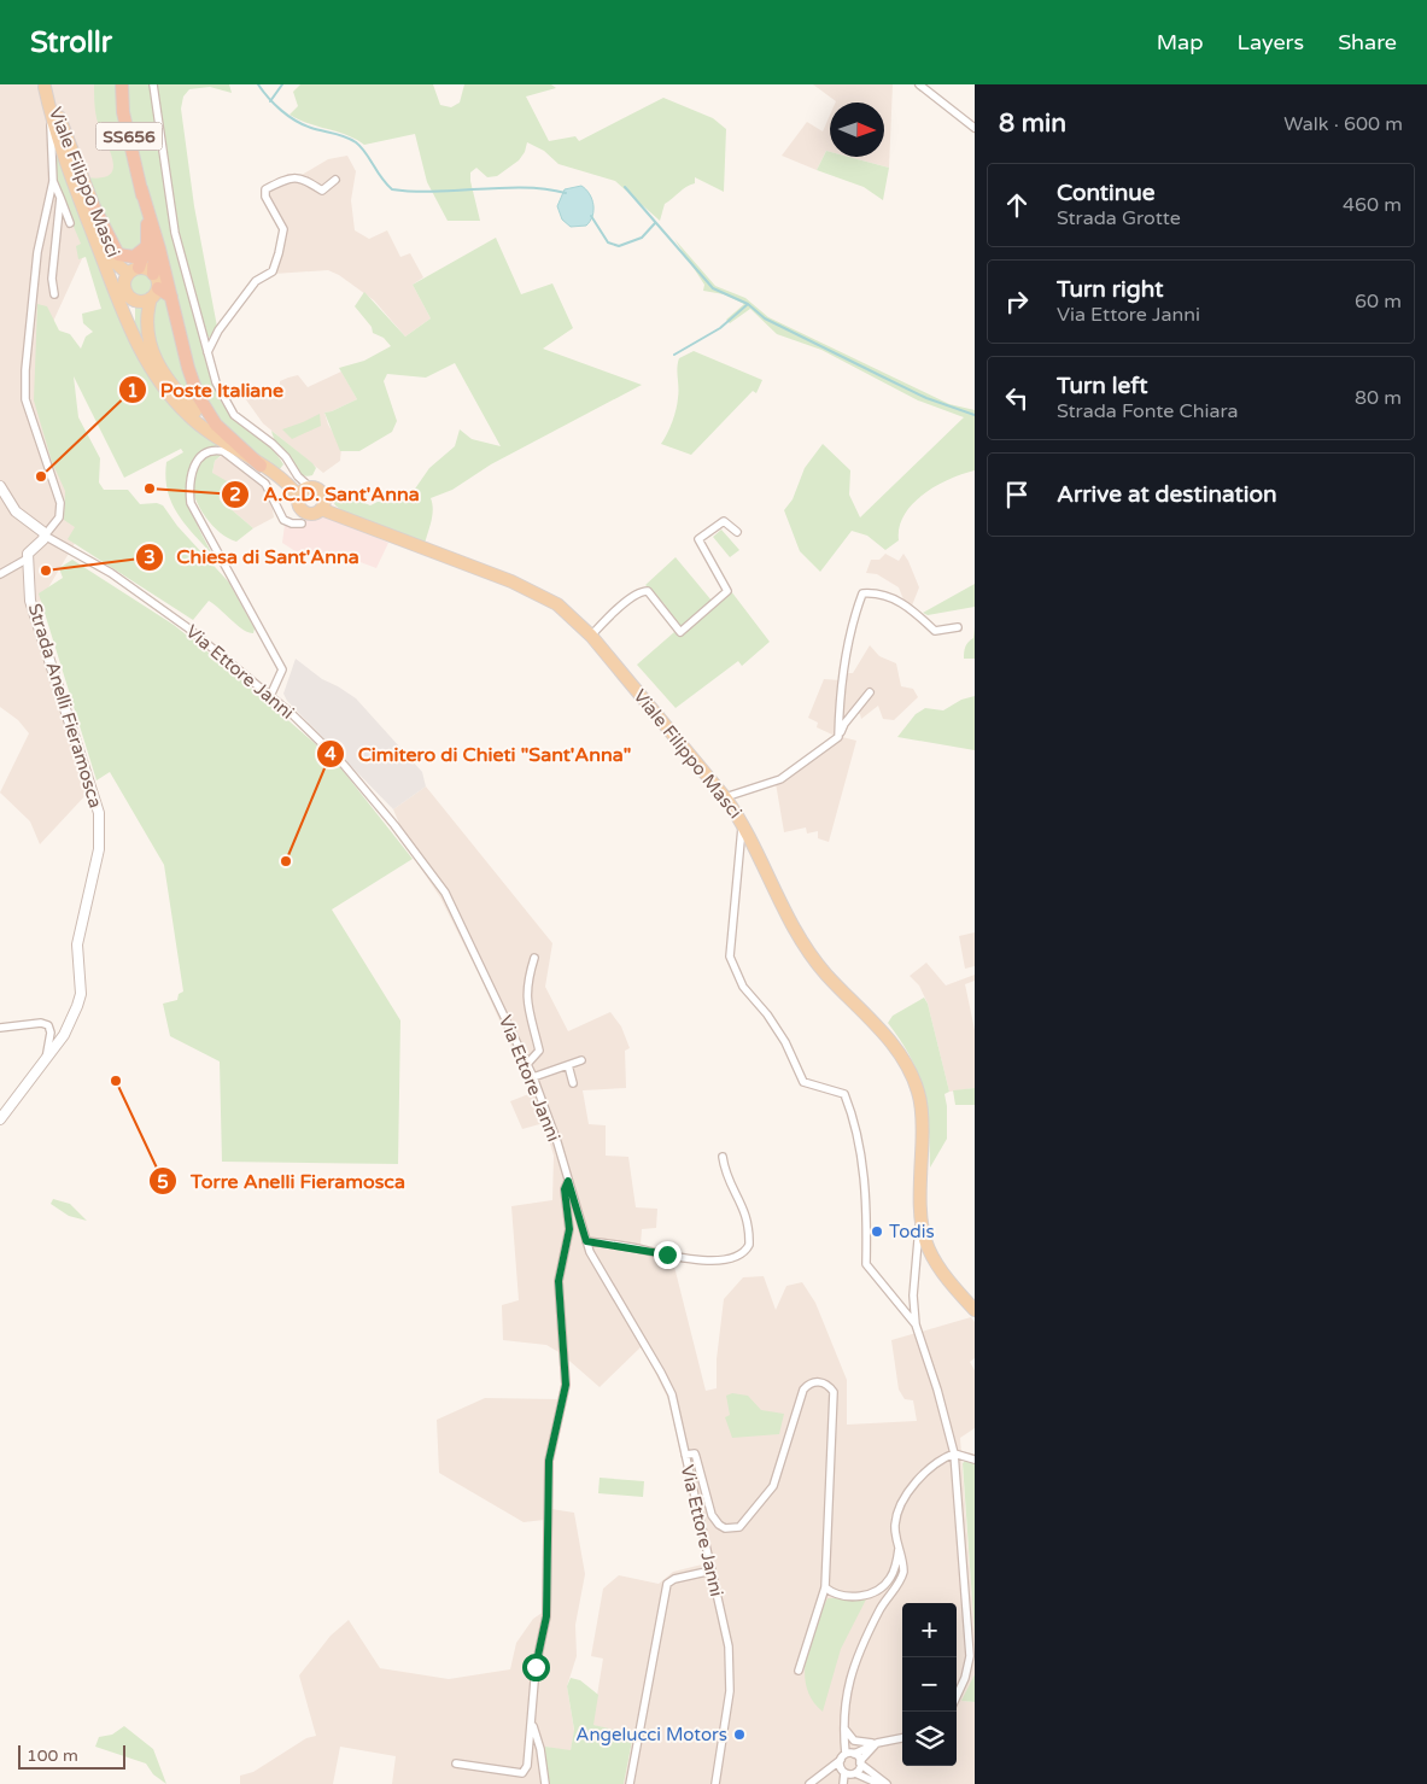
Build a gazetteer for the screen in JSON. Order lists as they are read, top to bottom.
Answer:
{
  "streets": {
    "highway": ["SS656"],
    "main road": ["Viale Filippo Masci"],
    "street": ["Via Ettore Janni", "Strada Anelli Fieramosca"]
  },
  "crossings": [
    ["SS656", "Viale Filippo Masci"]
  ],
  "places": [
    "Poste Italiane",
    "A.C.D. Sant'Anna",
    "Chiesa di Sant'Anna",
    "Cimitero di Chieti \"Sant'Anna\"",
    "Torre Anelli Fieramosca",
    "Todis",
    "Angelucci Motors"
  ],
  "scale_bar": "100 m",
  "north": "right",
  "page": {
    "header": "Strollr",
    "nav": ["Map", "Layers", "Share"],
    "heading": ["8 min", "Walk · 600 m"],
    "list": [
      ["Continue", "Strada Grotte", "460 m"],
      ["Turn right", "Via Ettore Janni", "60 m"],
      ["Turn left", "Strada Fonte Chiara", "80 m"],
      "Arrive at destination"
    ],
    "map_buttons": ["+", "−"],
    "scale": "100 m"
  }
}
